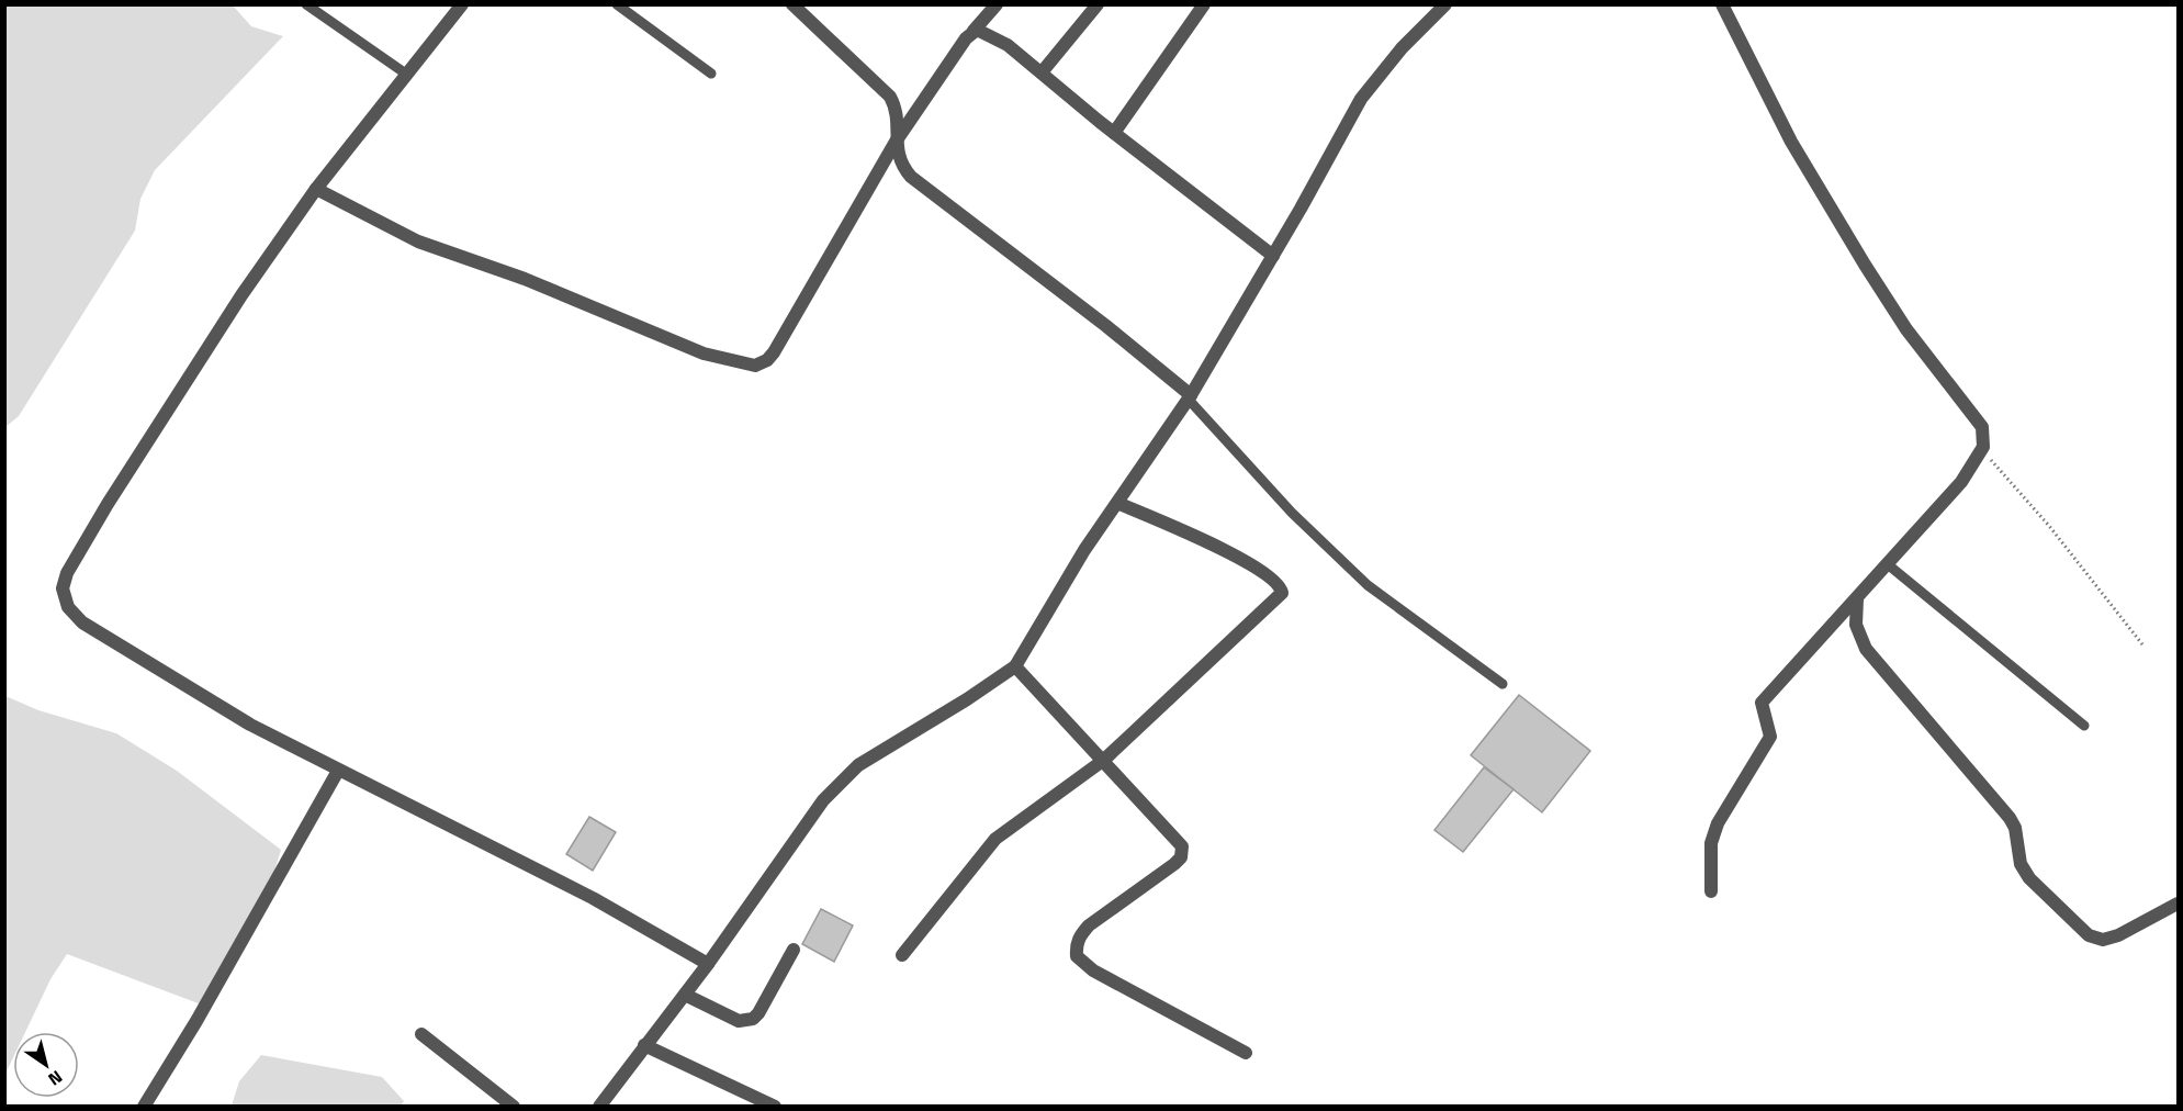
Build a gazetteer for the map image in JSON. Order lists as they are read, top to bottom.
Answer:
{
  "north": "bottom right"
}
